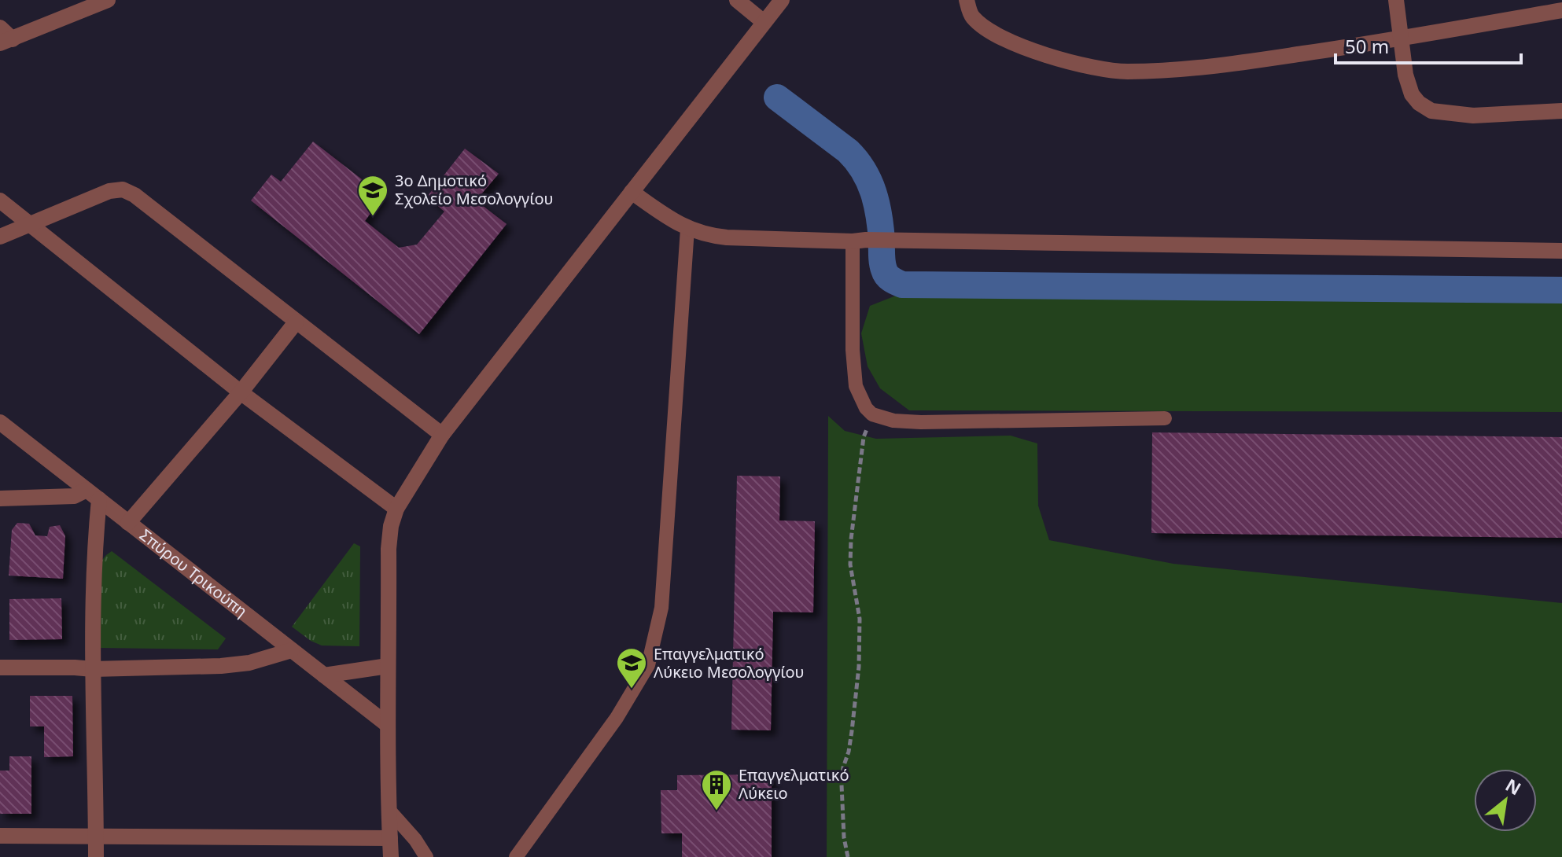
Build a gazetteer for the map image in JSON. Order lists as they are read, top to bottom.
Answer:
{
  "streets": {
    "street": ["Σπύρου Τρικούπη"]
  },
  "places": {
    "school or university": ["3ο Δημοτικό Σχολείο Μεσολογγίου", "Επαγγελματικό Λύκειο Μεσολογγίου"],
    "building": ["Επαγγελματικό Λύκειο"]
  },
  "scale_bar": "50 m",
  "north": "top right"
}
